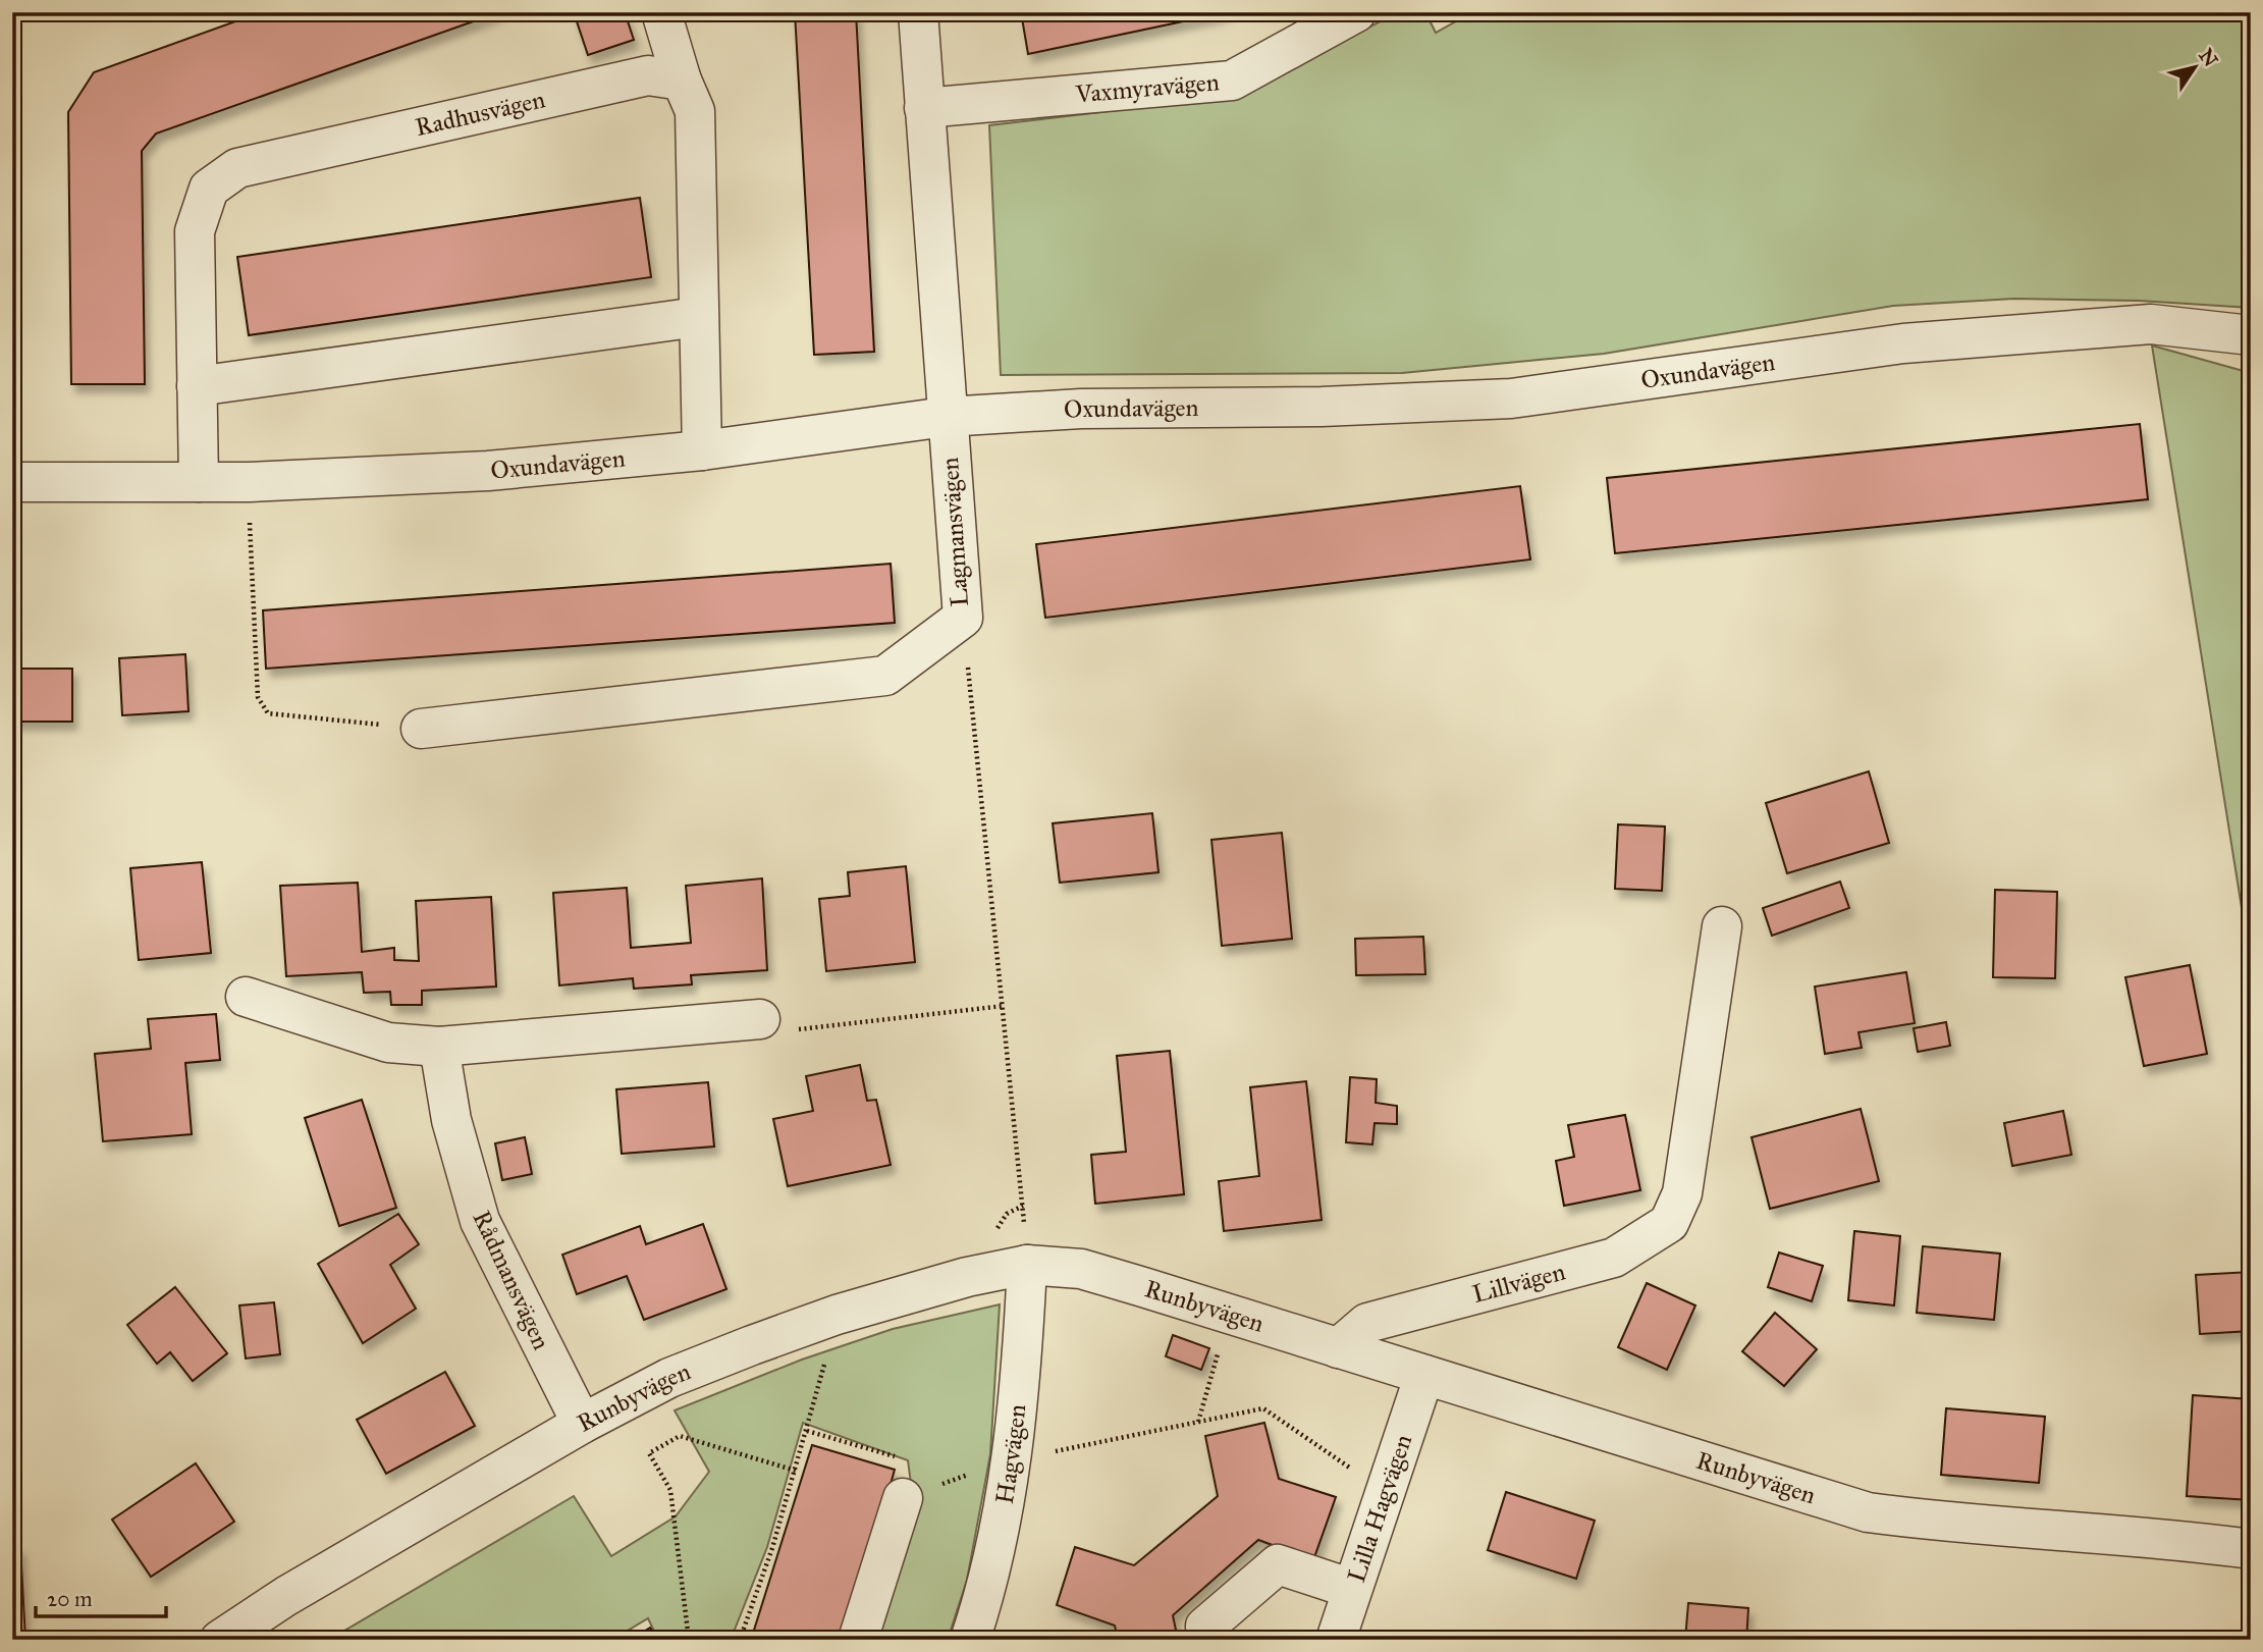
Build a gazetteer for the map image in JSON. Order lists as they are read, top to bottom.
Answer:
{
  "streets": {
    "street": [
      "Vaxmyravägen",
      "Radhusvägen",
      "Oxundavägen",
      "Lagmansvägen",
      "Rådmansvägen",
      "Lillvägen",
      "Runbyvägen",
      "Hagvägen",
      "Lilla Hagvägen"
    ]
  },
  "crossings": [
    ["Vaxmyravägen", "Lagmansvägen"],
    ["Radhusvägen", "Oxundavägen"],
    ["Oxundavägen", "Lagmansvägen"],
    ["Rådmansvägen", "Runbyvägen"],
    ["Lillvägen", "Runbyvägen"],
    ["Runbyvägen", "Hagvägen"],
    ["Runbyvägen", "Lilla Hagvägen"]
  ],
  "scale_bar": "20 m",
  "north": "top right"
}
